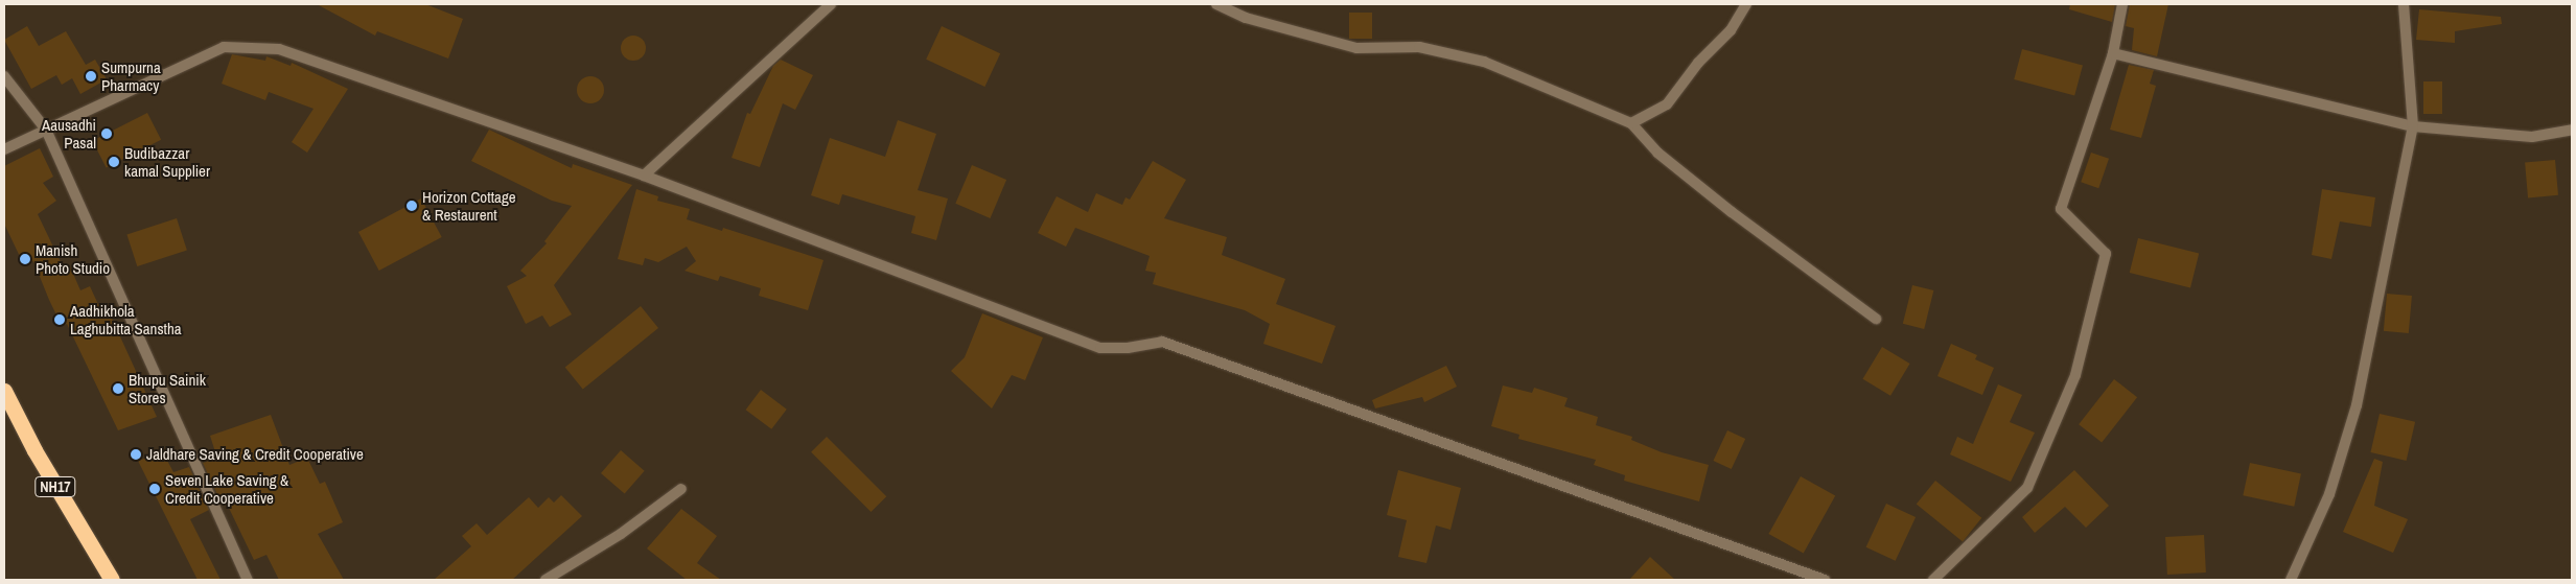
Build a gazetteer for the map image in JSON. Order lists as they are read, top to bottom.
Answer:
{
  "streets": {
    "highway": ["NH17"]
  },
  "places": [
    "Sumpurna Pharmacy",
    "Aausadhi Pasal",
    "Budibazzar kamal Supplier",
    "Horizon Cottage & Restaurent",
    "Manish Photo Studio",
    "Aadhikhola Laghubitta Sanstha",
    "Bhupu Sainik Stores",
    "Jaldhare Saving & Credit Cooperative",
    "Seven Lake Saving & Credit Cooperative"
  ]
}
